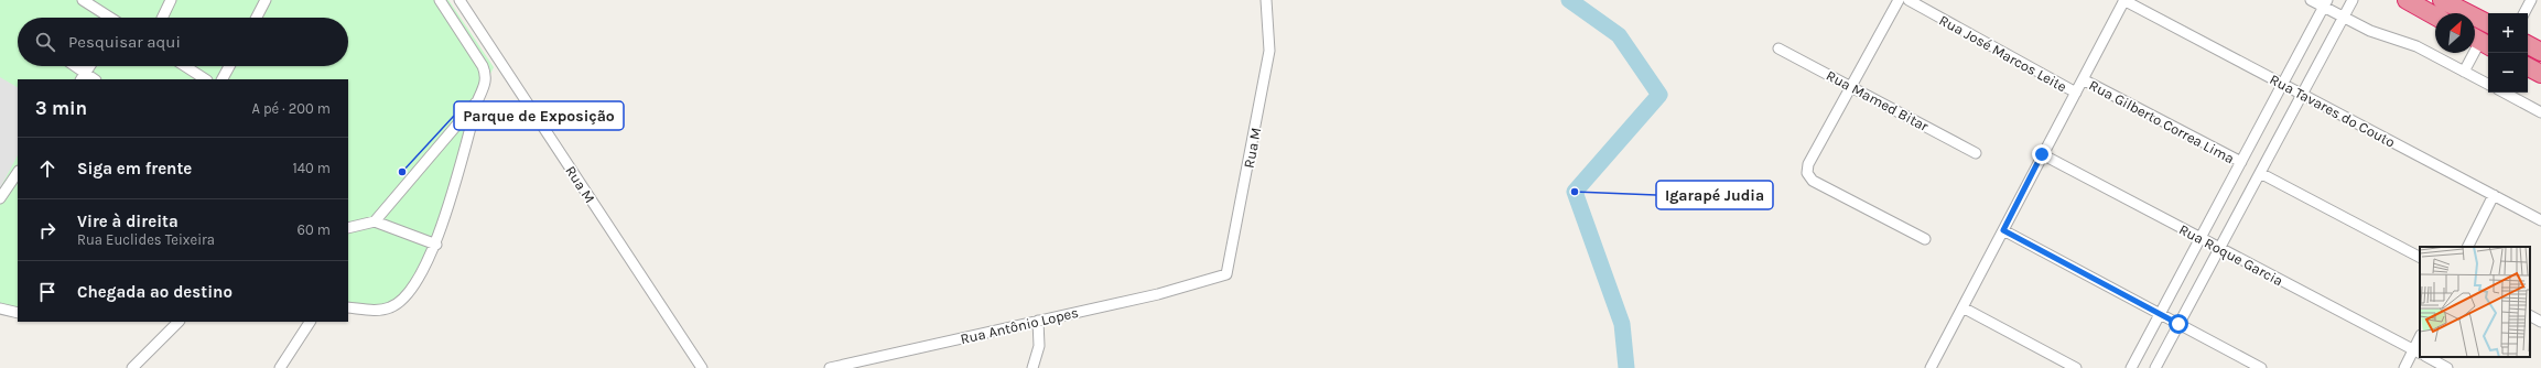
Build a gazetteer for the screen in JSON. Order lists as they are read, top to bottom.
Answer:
{
  "streets": {
    "street": [
      "Rua José Marcos Leite",
      "Rua Mamed Bitar",
      "Rua Tavares do Couto",
      "Rua Gilberto Correa Lima",
      "Rua M",
      "Rua Roque Garcia",
      "Rua Antônio Lopes"
    ]
  },
  "crossings": [
    ["Rua M", "Rua Antônio Lopes"]
  ],
  "places": ["Parque de Exposição", "Igarapé Judia"],
  "north": "top right",
  "page": {
    "map_buttons": ["+", "−"],
    "search": "Pesquisar aqui",
    "heading": ["3 min", "A pé · 200 m"],
    "list": [
      ["Siga em frente", "140 m"],
      ["Vire à direita", "Rua Euclides Teixeira", "60 m"],
      "Chegada ao destino"
    ]
  }
}
